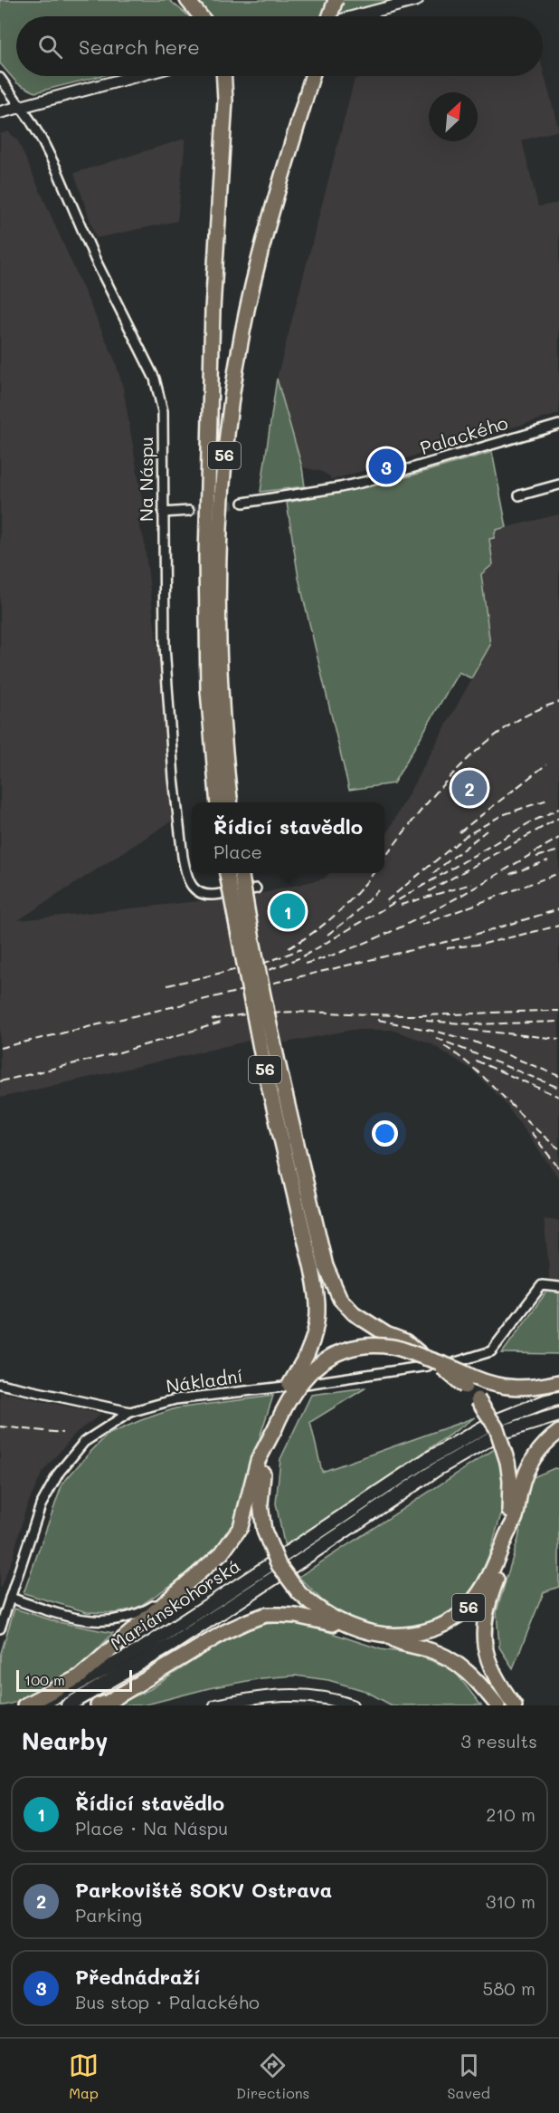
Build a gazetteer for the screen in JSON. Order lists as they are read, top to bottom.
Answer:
{
  "streets": {
    "highway": ["56"],
    "main road": ["Mariánskohorská"],
    "street": ["Palackého", "Na Náspu", "Nákladní"]
  },
  "scale_bar": "100 m",
  "north": "top right",
  "page": {
    "search": "Search here",
    "pins": ["3", "2", "1"],
    "popup": ["Řídicí stavědlo", "Place"],
    "scale": "100 m",
    "heading": ["Nearby", "3 results"],
    "list": [
      {
        "mark": "1",
        "name": "Řídicí stavědlo",
        "note": "Place · Na Náspu",
        "value": "210 m"
      },
      {
        "mark": "2",
        "name": "Parkoviště SOKV Ostrava",
        "note": "Parking",
        "value": "310 m"
      },
      {
        "mark": "3",
        "name": "Přednádraží",
        "note": "Bus stop · Palackého",
        "value": "580 m"
      }
    ],
    "nav": ["Map", "Directions", "Saved"]
  }
}
